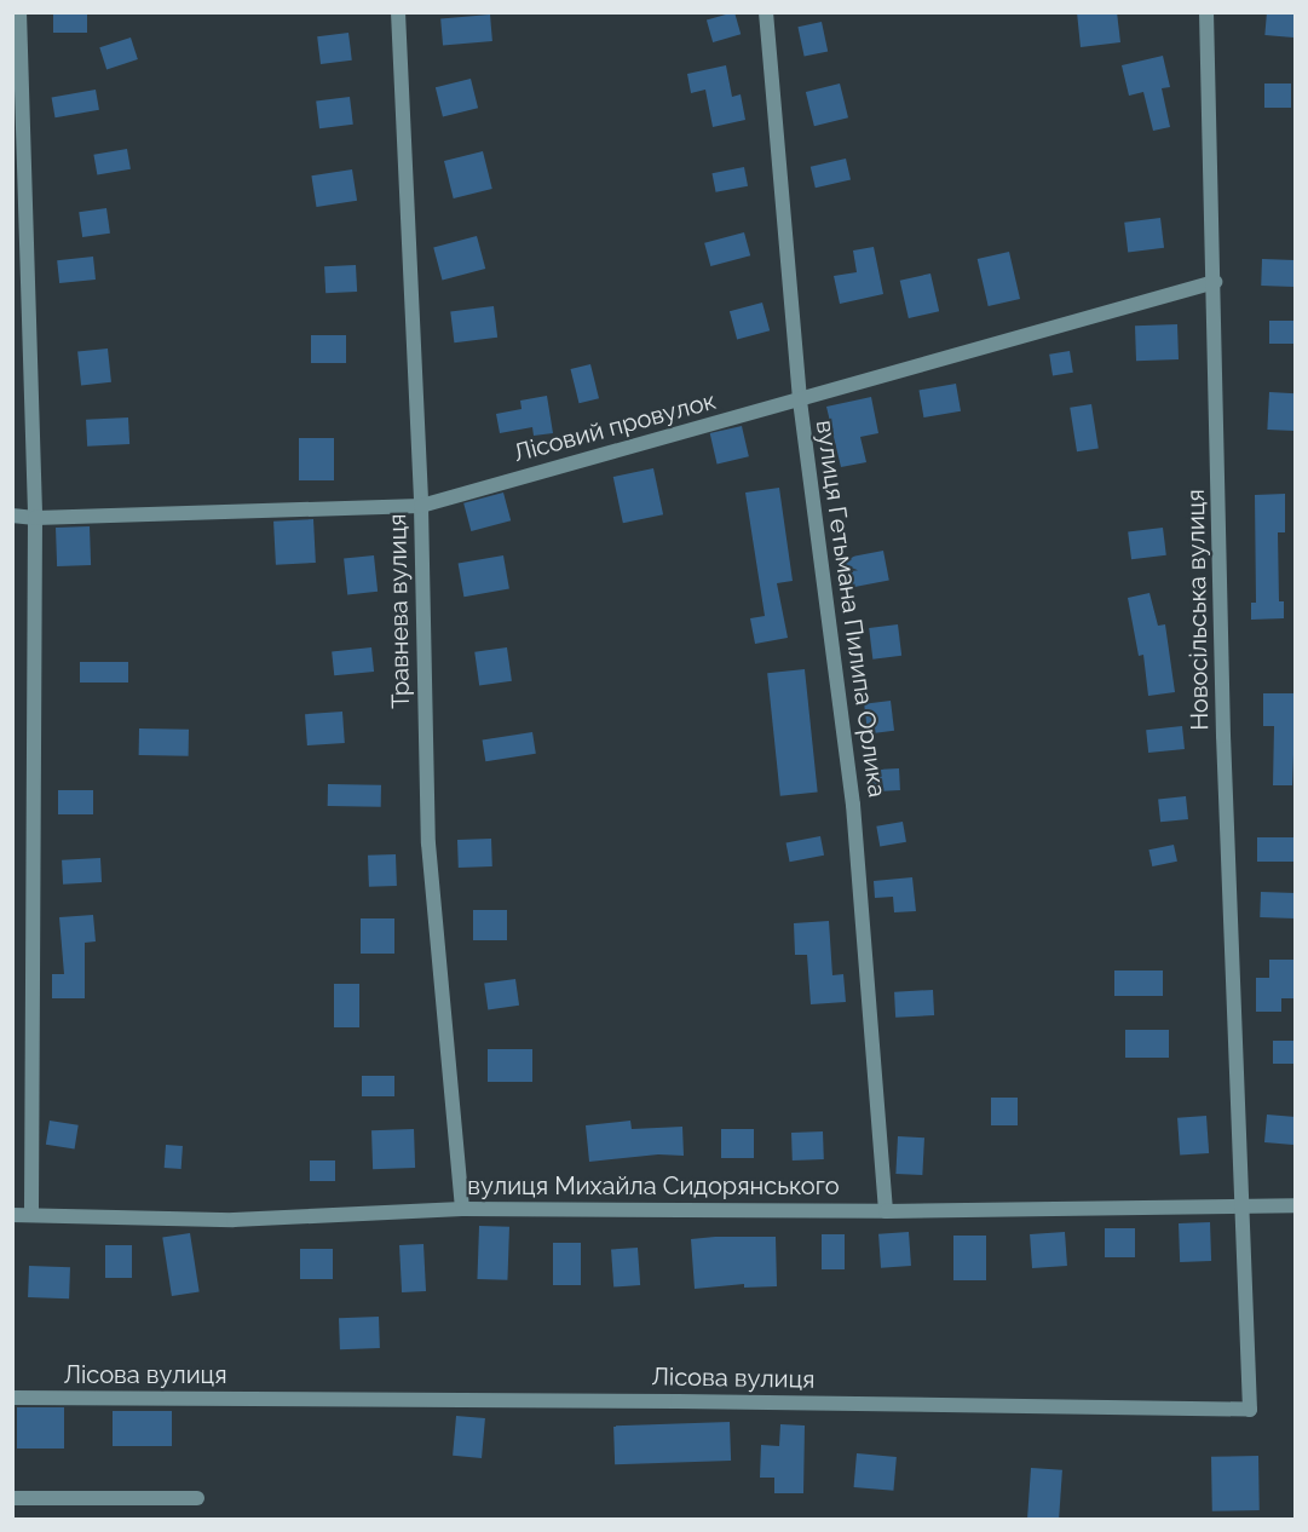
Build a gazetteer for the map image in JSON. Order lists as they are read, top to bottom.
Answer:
{
  "streets": {
    "street": [
      "Лісовий провулок",
      "вулиця Гетьмана Пилипа Орлика",
      "Новосільська вулиця",
      "Травнева вулиця",
      "вулиця Михайла Сидорянського",
      "Лісова вулиця"
    ]
  },
  "crossings": [
    ["Лісовий провулок", "вулиця Гетьмана Пилипа Орлика"],
    ["Лісовий провулок", "Новосільська вулиця"],
    ["Лісовий провулок", "Травнева вулиця"],
    ["вулиця Гетьмана Пилипа Орлика", "вулиця Михайла Сидорянського"],
    ["Новосільська вулиця", "вулиця Михайла Сидорянського"],
    ["Новосільська вулиця", "Лісова вулиця"],
    ["Травнева вулиця", "вулиця Михайла Сидорянського"],
    ["вулиця Михайла Сидорянського", "Лісова вулиця"]
  ]
}
